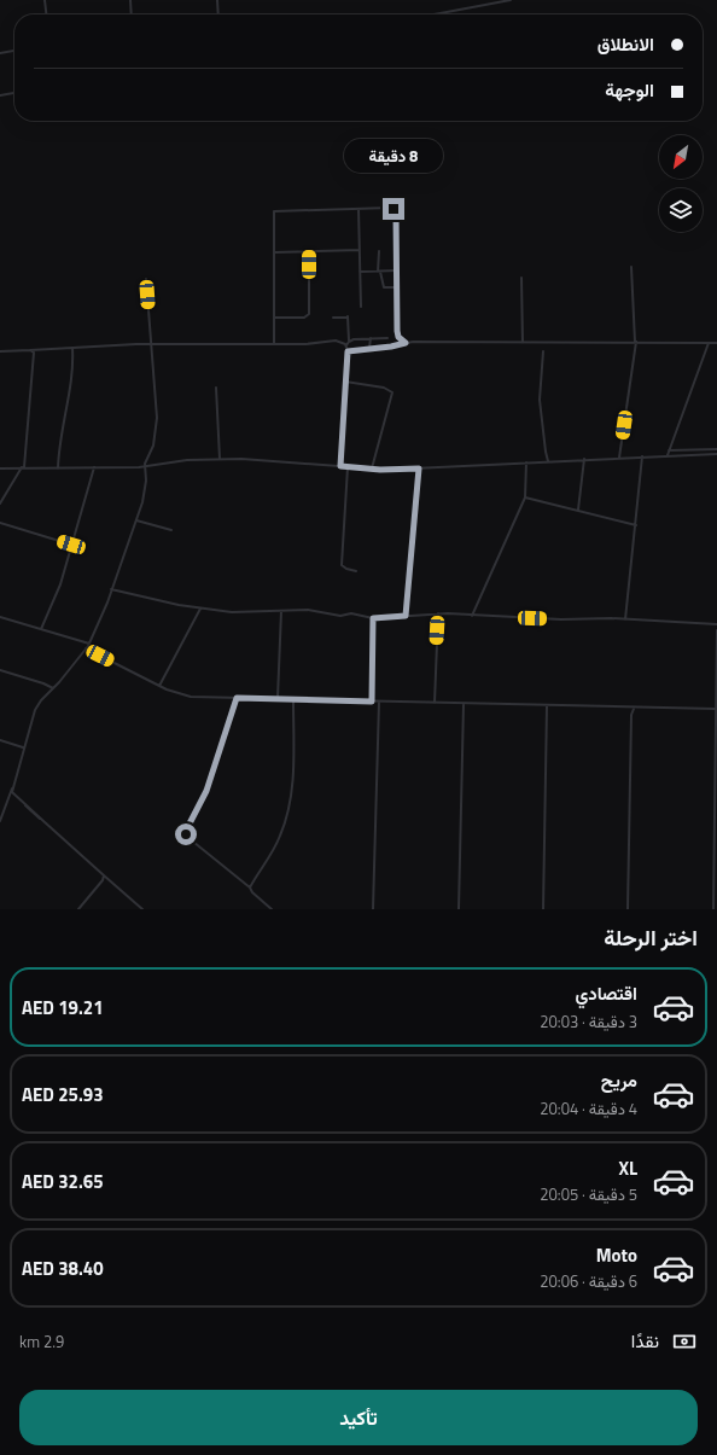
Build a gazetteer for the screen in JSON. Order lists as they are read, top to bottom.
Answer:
{
  "north": "bottom left",
  "page": {
    "banner": ["الانطلاق", "الوجهة"],
    "bubble": "8 دقيقة",
    "heading": "اختر الرحلة",
    "list": [
      {
        "name": "اقتصادي",
        "note": "3 دقيقة · 20:03",
        "value": "AED 19.21"
      },
      {
        "name": "مريح",
        "note": "4 دقيقة · 20:04",
        "value": "AED 25.93"
      },
      {
        "name": "XL",
        "note": "5 دقيقة · 20:05",
        "value": "AED 32.65"
      },
      {
        "name": "Moto",
        "note": "6 دقيقة · 20:06",
        "value": "AED 38.40"
      }
    ],
    "pay": ["نقدًا", "2.9 km"],
    "buttons": "تأكيد"
  }
}
